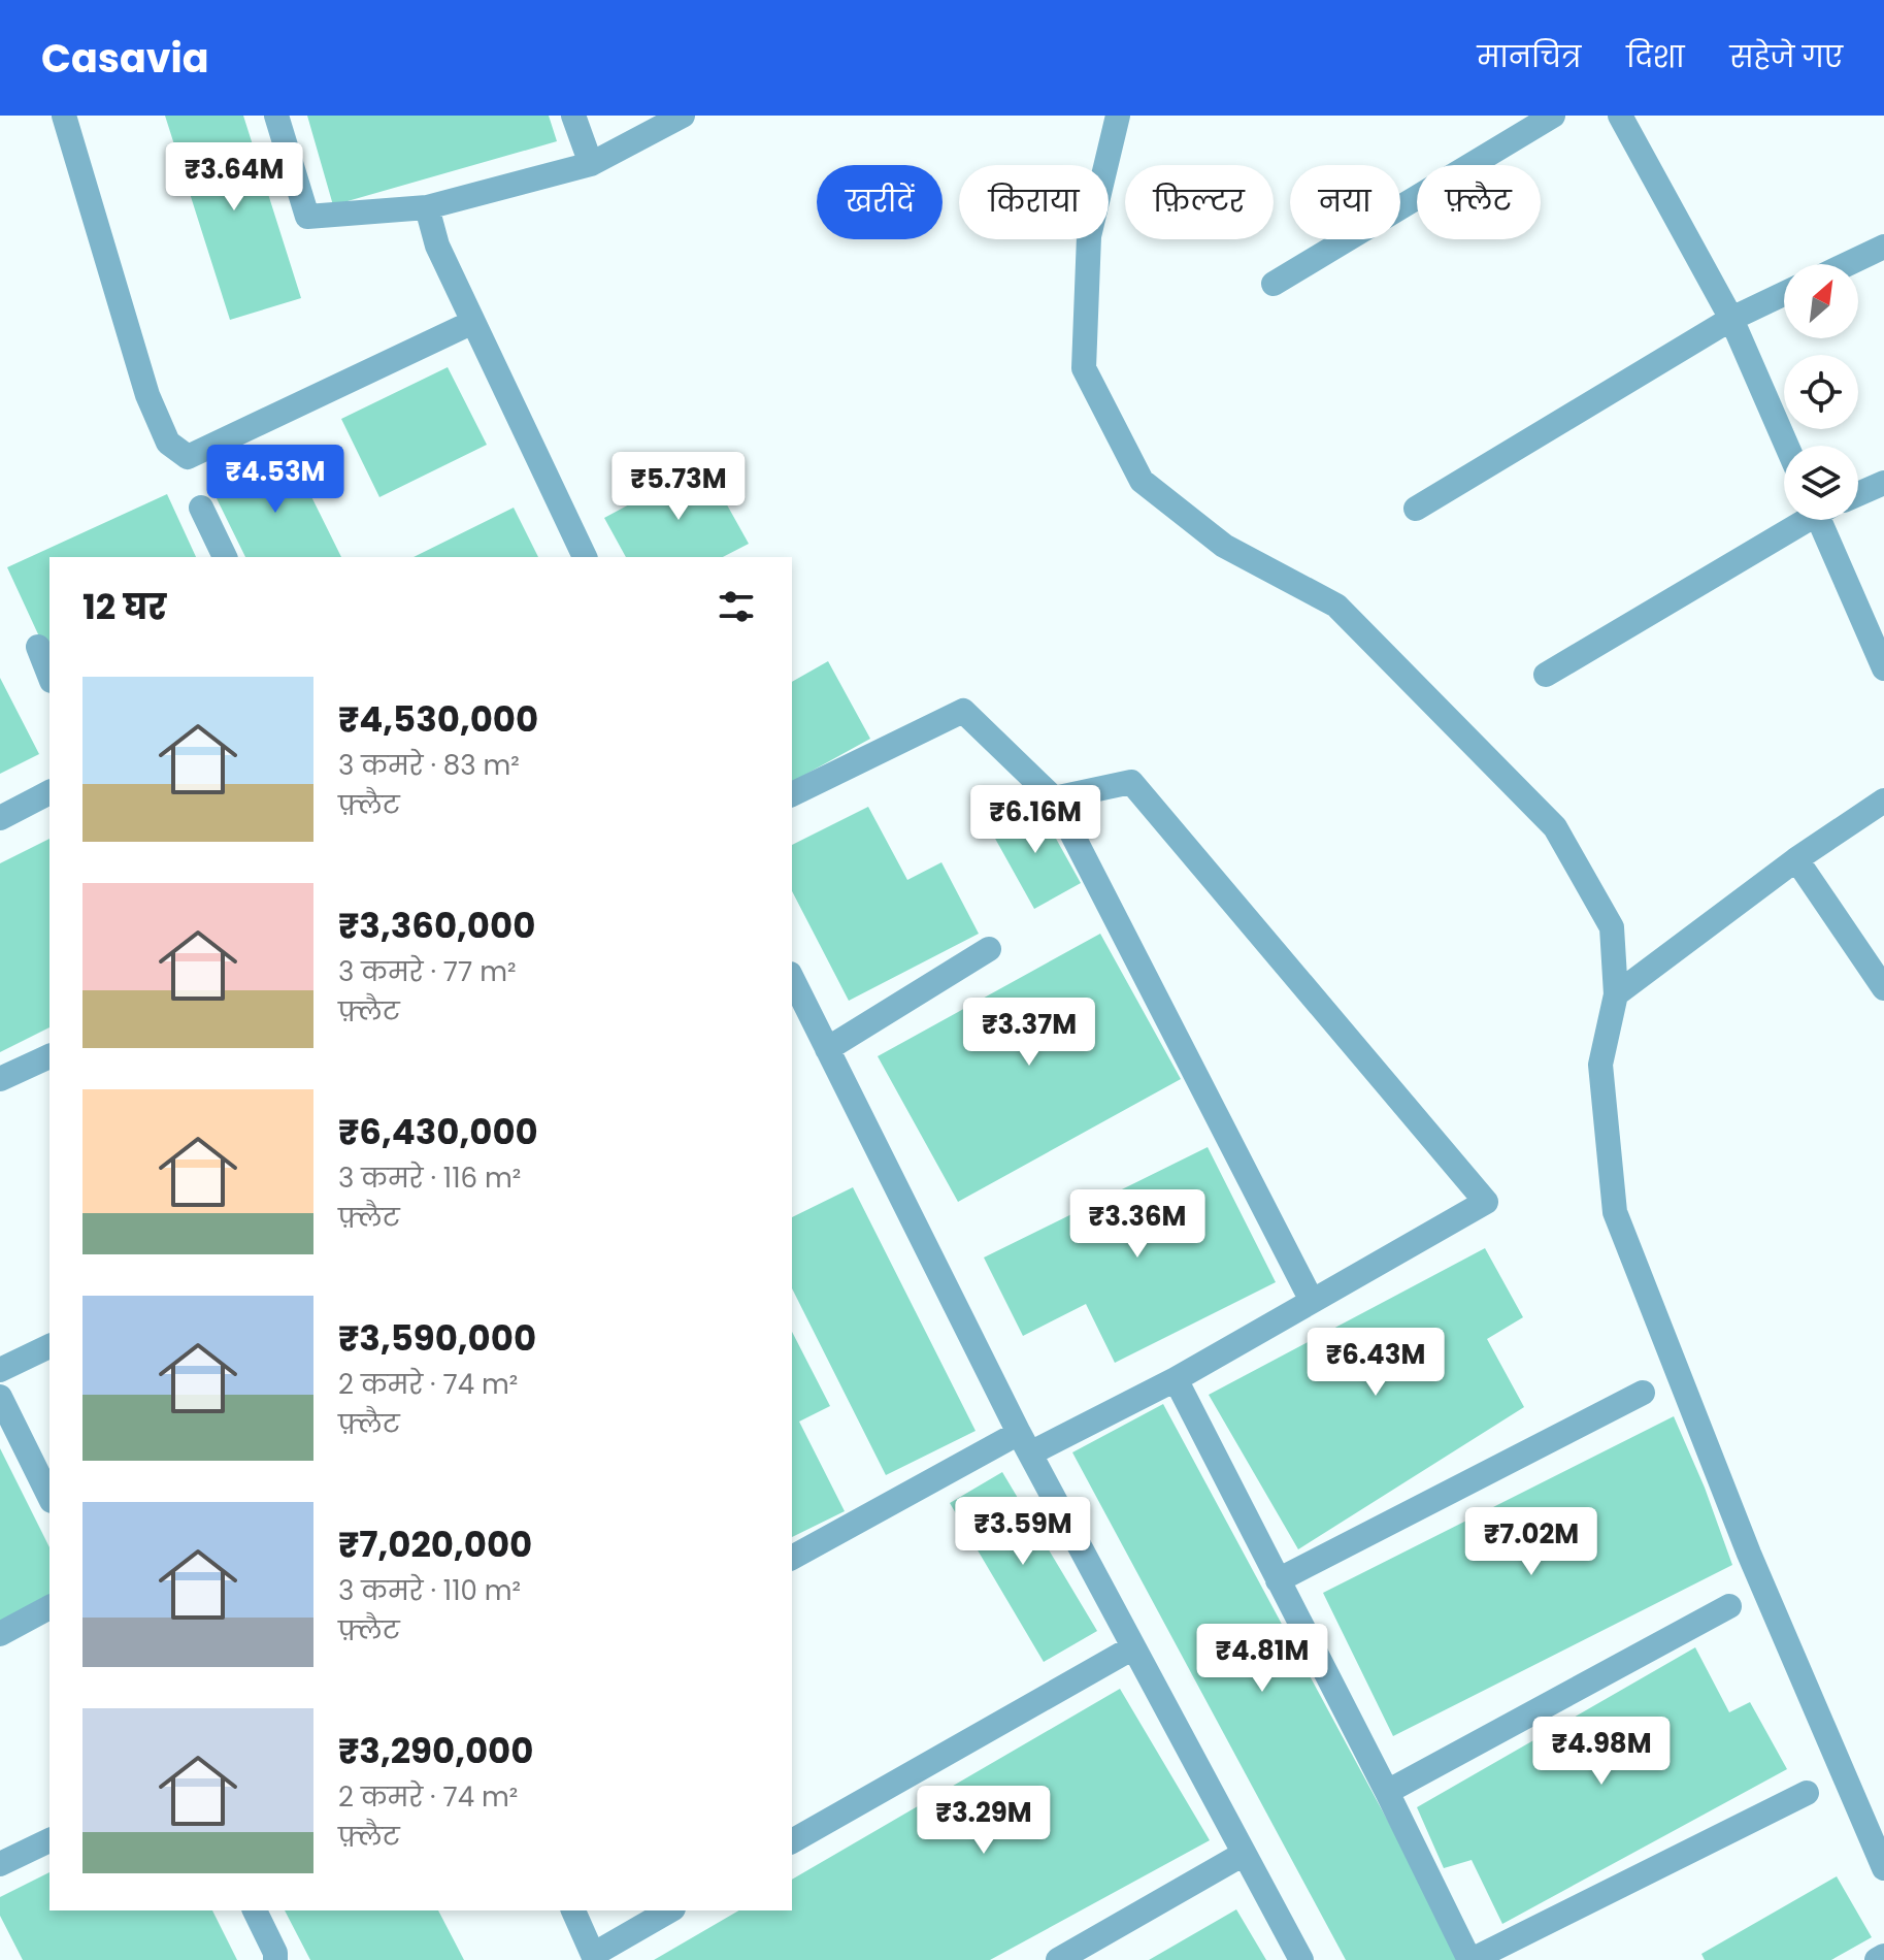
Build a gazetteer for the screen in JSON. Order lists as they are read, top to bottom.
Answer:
{
  "north": "top right",
  "page": {
    "header": "Casavia",
    "nav": ["मानचित्र", "दिशा", "सहेजे गए"],
    "price": [
      "₹3.64M",
      "₹4.53M",
      "₹5.73M",
      "₹6.16M",
      "₹3.37M",
      "₹3.36M",
      "₹6.43M",
      "₹3.59M",
      "₹7.02M",
      "₹4.81M",
      "₹4.98M",
      "₹3.29M"
    ],
    "chip": [
      "खरीदें",
      "किराया",
      "फ़िल्टर",
      "नया",
      "फ़्लैट"
    ],
    "heading": "12 घर",
    "list": [
      {
        "name": "₹4,530,000",
        "note": "3 कमरे · 83 m² · फ़्लैट"
      },
      {
        "name": "₹3,360,000",
        "note": "3 कमरे · 77 m² · फ़्लैट"
      },
      {
        "name": "₹6,430,000",
        "note": "3 कमरे · 116 m² · फ़्लैट"
      },
      {
        "name": "₹3,590,000",
        "note": "2 कमरे · 74 m² · फ़्लैट"
      },
      {
        "name": "₹7,020,000",
        "note": "3 कमरे · 110 m² · फ़्लैट"
      },
      {
        "name": "₹3,290,000",
        "note": "2 कमरे · 74 m² · फ़्लैट"
      }
    ]
  }
}
